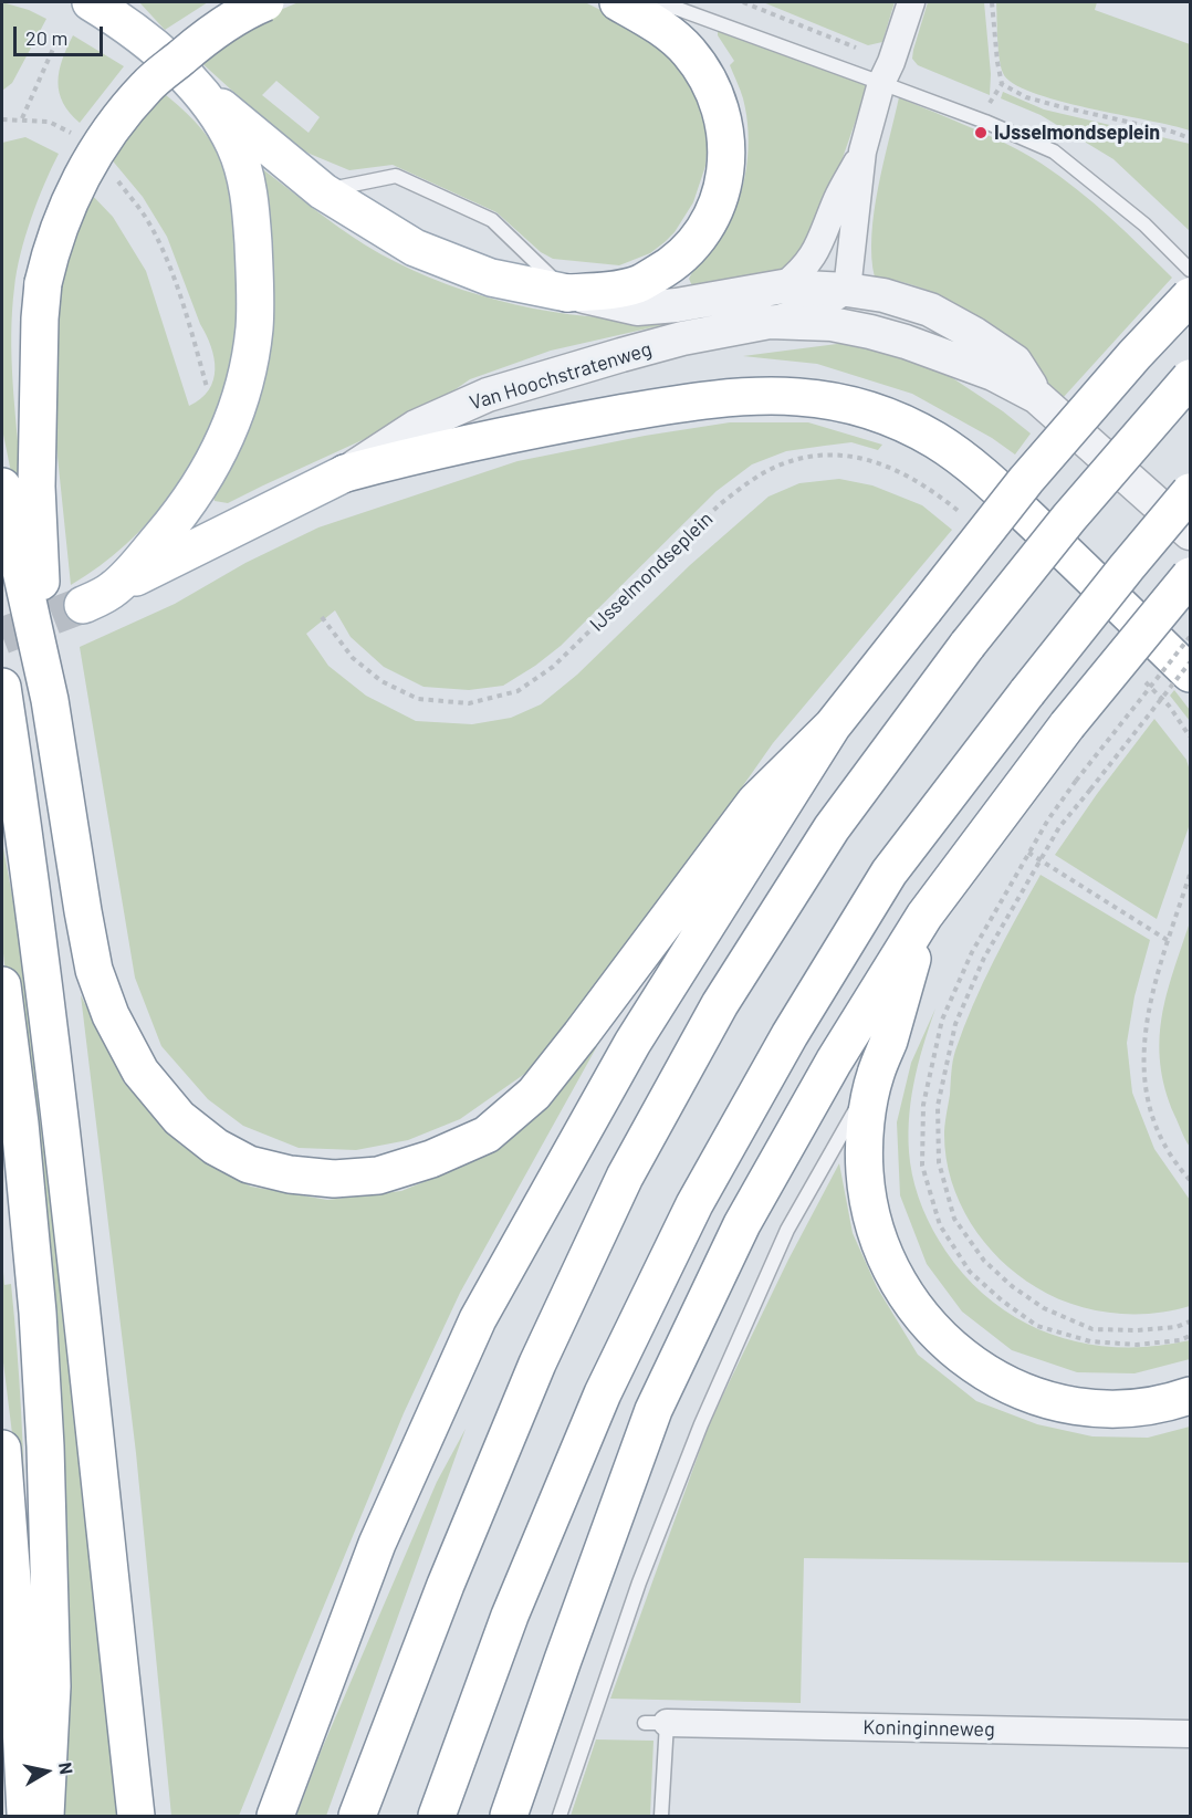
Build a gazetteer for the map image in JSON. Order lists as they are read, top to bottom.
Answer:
{
  "streets": {
    "main road": ["Van Hoochstratenweg"],
    "street": ["Koninginneweg"],
    "path": ["IJsselmondseplein"]
  },
  "places": ["IJsselmondseplein"],
  "scale_bar": "20 m",
  "north": "right"
}
